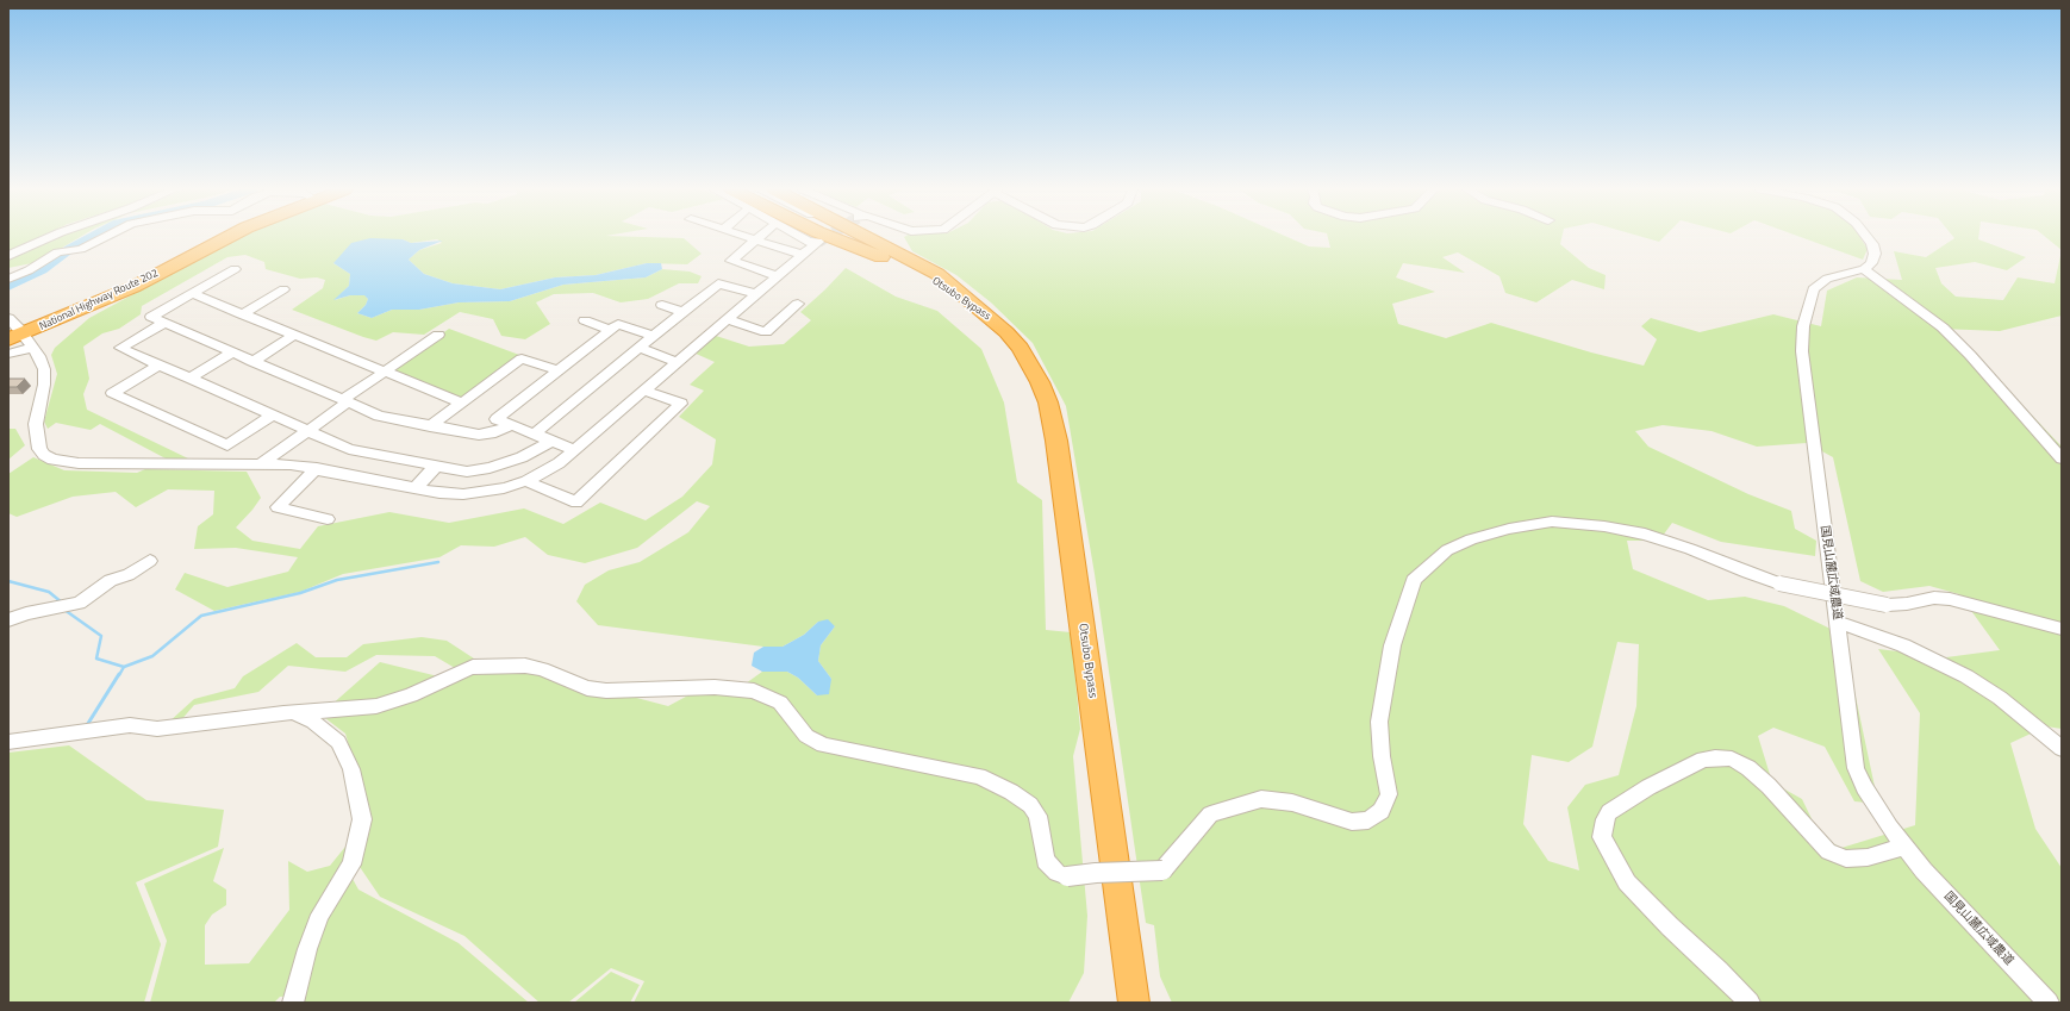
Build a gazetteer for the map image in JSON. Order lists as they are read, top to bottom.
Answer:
{
  "streets": {
    "highway": ["Otsubo Bypass", "National Highway Route 202"],
    "street": ["国見山麓広域農道"]
  }
}
